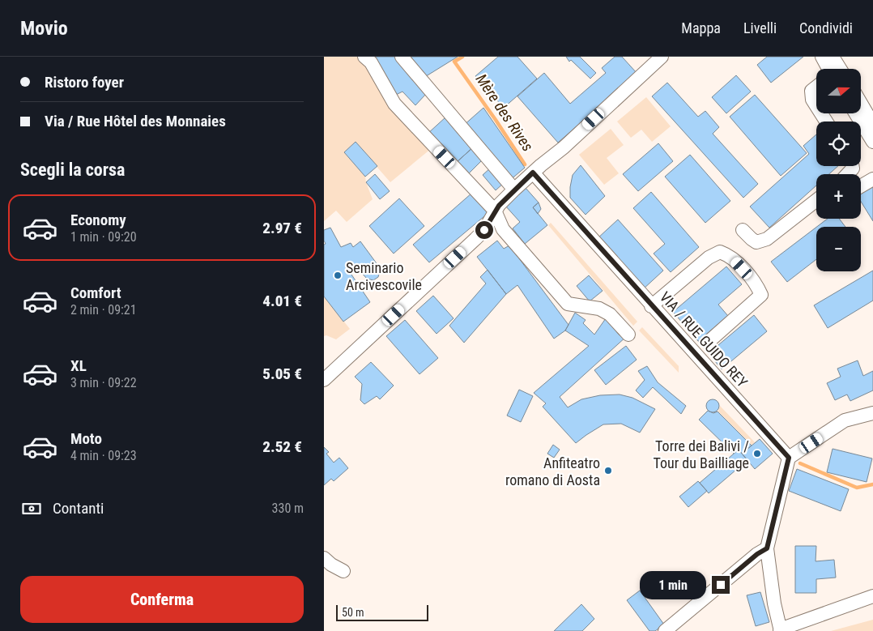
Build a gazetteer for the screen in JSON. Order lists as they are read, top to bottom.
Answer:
{
  "streets": {
    "street": ["VIA / RUE GUIDO REY"]
  },
  "water": ["Mère des Rives"],
  "places": ["Seminario Arcivescovile", "Torre dei Balivi / Tour du Bailliage", "Anfiteatro romano di Aosta"],
  "scale_bar": "50 m",
  "north": "right",
  "page": {
    "header": "Movio",
    "nav": ["Mappa", "Livelli", "Condividi"],
    "banner": ["Ristoro foyer", "Via / Rue Hôtel des Monnaies"],
    "map_buttons": ["+", "−"],
    "heading": "Scegli la corsa",
    "list": [
      {
        "name": "Economy",
        "note": "1 min · 09:20",
        "value": "2.97 €"
      },
      {
        "name": "Comfort",
        "note": "2 min · 09:21",
        "value": "4.01 €"
      },
      {
        "name": "XL",
        "note": "3 min · 09:22",
        "value": "5.05 €"
      },
      {
        "name": "Moto",
        "note": "4 min · 09:23",
        "value": "2.52 €"
      }
    ],
    "pay": ["Contanti", "330 m"],
    "buttons": "Conferma",
    "bubble": "1 min",
    "scale": "50 m"
  }
}
